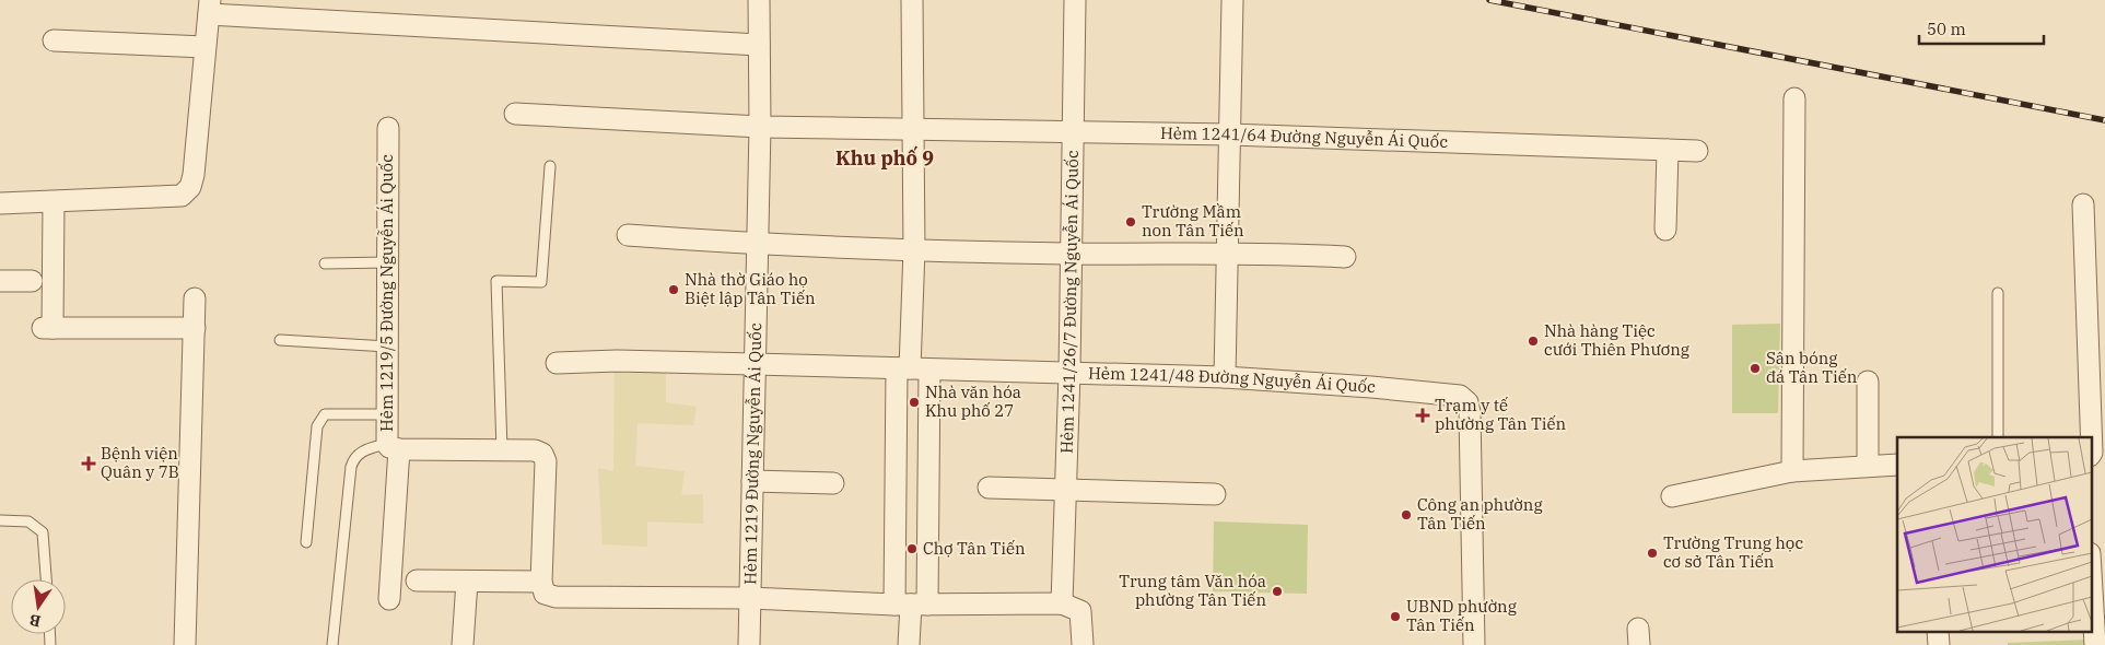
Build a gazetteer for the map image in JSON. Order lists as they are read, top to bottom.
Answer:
{
  "streets": {
    "street": [
      "Hẻm 1241/64 Đường Nguyễn Ái Quốc",
      "Hẻm 1219/5 Đường Nguyễn Ái Quốc",
      "Hẻm 1241/26/7 Đường Nguyễn Ái Quốc",
      "Hẻm 1241/48 Đường Nguyễn Ái Quốc",
      "Hẻm 1219 Đường Nguyễn Ái Quốc"
    ]
  },
  "crossings": [
    ["Hẻm 1241/64 Đường Nguyễn Ái Quốc", "Hẻm 1241/26/7 Đường Nguyễn Ái Quốc"],
    ["Hẻm 1241/64 Đường Nguyễn Ái Quốc", "Hẻm 1219 Đường Nguyễn Ái Quốc"],
    ["Hẻm 1241/26/7 Đường Nguyễn Ái Quốc", "Hẻm 1241/48 Đường Nguyễn Ái Quốc"],
    ["Hẻm 1241/48 Đường Nguyễn Ái Quốc", "Hẻm 1219 Đường Nguyễn Ái Quốc"]
  ],
  "districts": ["Khu phố 9"],
  "places": {
    "other": [
      "Trường Mầm non Tân Tiến",
      "Nhà thờ Giáo họ Biệt lập Tân Tiến",
      "Nhà hàng Tiệc cưới Thiên Phương",
      "Sân bóng đá Tân Tiến",
      "Nhà văn hóa Khu phố 27",
      "Công an phường Tân Tiến",
      "Chợ Tân Tiến",
      "Trường Trung học cơ sở Tân Tiến",
      "Trung tâm Văn hóa phường Tân Tiến",
      "UBND phường Tân Tiến"
    ],
    "health": ["Trạm y tế phường Tân Tiến", "Bệnh viện Quân y 7B"]
  },
  "scale_bar": "50 m",
  "north": "bottom"
}
